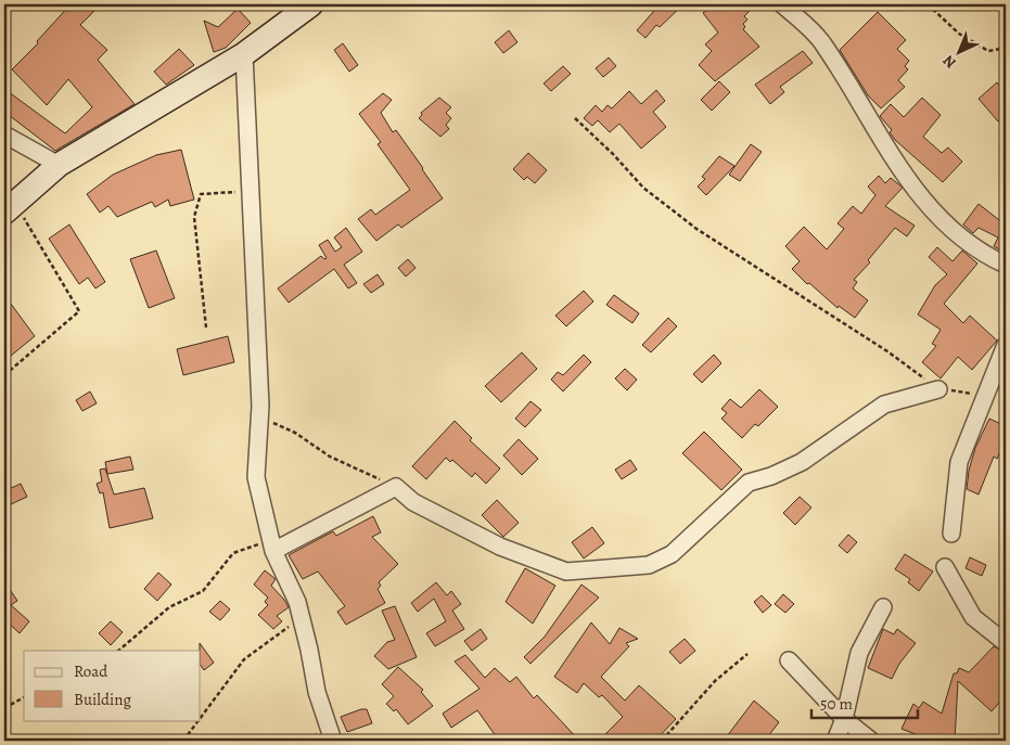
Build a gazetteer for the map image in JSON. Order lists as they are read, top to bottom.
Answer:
{
  "legend": ["Road", "Building"],
  "scale_bar": "50 m",
  "north": "bottom left"
}
